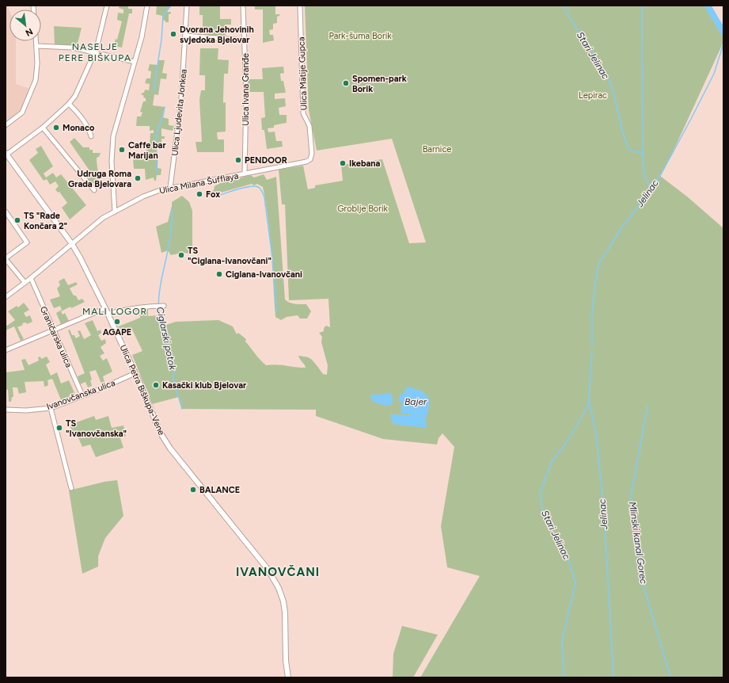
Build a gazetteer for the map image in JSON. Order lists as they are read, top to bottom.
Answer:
{
  "streets": {
    "main road": ["Ulica Petra Biškupa-Vene"],
    "street": [
      "Ulica Matije Gupca",
      "Ulica Ivana Granđe",
      "Ulica Ljudevita Jonkea",
      "Ulica Milana Šufflaya",
      "Graničarska ulica",
      "Ivanovčanska ulica"
    ]
  },
  "crossings": [
    ["Ulica Matije Gupca", "Ulica Milana Šufflaya"],
    ["Ulica Ivana Granđe", "Ulica Milana Šufflaya"],
    ["Ulica Ljudevita Jonkea", "Ulica Milana Šufflaya"],
    ["Ulica Milana Šufflaya", "Graničarska ulica"],
    ["Ulica Milana Šufflaya", "Ulica Petra Biškupa-Vene"],
    ["Graničarska ulica", "Ivanovčanska ulica"],
    ["Ulica Petra Biškupa-Vene", "Ivanovčanska ulica"]
  ],
  "districts": ["NASELJE PERE BIŠKUPA", "MALI LOGOR", "IVANOVČANI"],
  "water": [
    "Stari Jelinac",
    "Jelinac",
    "Ciglarski potok",
    "Bajer",
    "Mlinski kanal Gorec"
  ],
  "parks": [
    "Park-šuma Borik",
    "Lepirac",
    "Barnice",
    "Groblje Borik"
  ],
  "places": [
    "Dvorana Jehovinih svjedoka Bjelovar",
    "Spomen-park Borik",
    "Monaco",
    "Caffe bar Marijan",
    "PENDOOR",
    "Ikebana",
    "Udruga Roma Grada Bjelovara",
    "Fox",
    "TS \"Rade Končara 2\"",
    "TS \"Ciglana-Ivanovčani\"",
    "Ciglana-Ivanovčani",
    "AGAPE",
    "Kasački klub Bjelovar",
    "TS \"Ivanovčanska\"",
    "BALANCE"
  ],
  "north": "bottom right"
}
